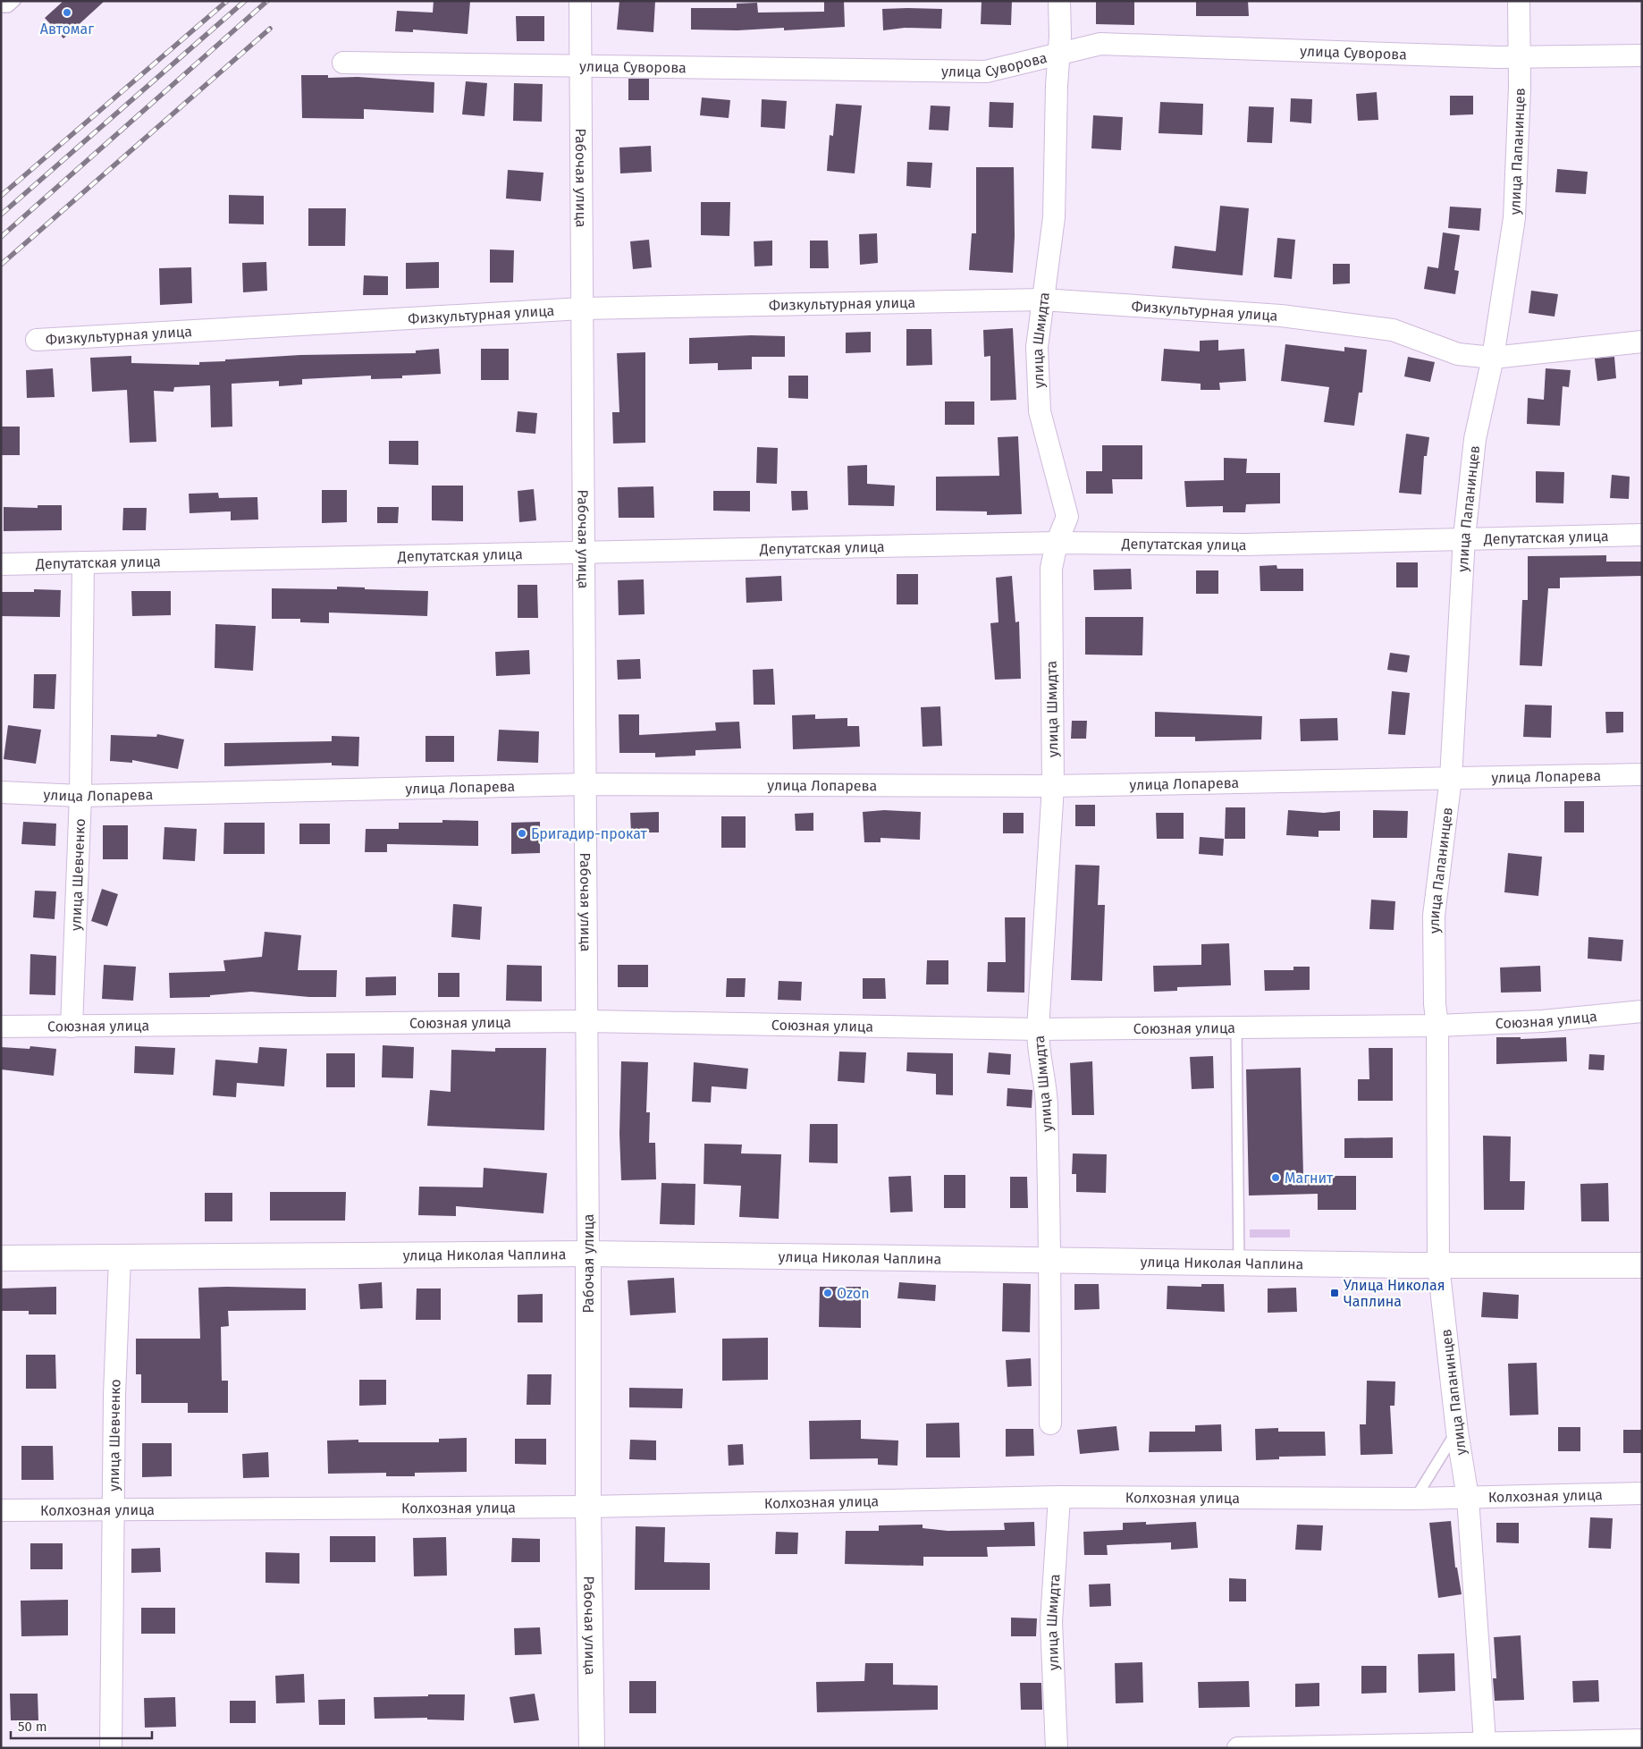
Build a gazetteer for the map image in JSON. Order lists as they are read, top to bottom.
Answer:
{
  "streets": {
    "street": [
      "улица Суворова",
      "улица Папанинцев",
      "Рабочая улица",
      "Физкультурная улица",
      "улица Шмидта",
      "Депутатская улица",
      "улица Лопарева",
      "улица Шевченко",
      "Союзная улица",
      "улица Николая Чаплина",
      "Колхозная улица"
    ]
  },
  "crossings": [
    ["улица Суворова", "улица Папанинцев"],
    ["улица Суворова", "Рабочая улица"],
    ["улица Суворова", "улица Шмидта"],
    ["улица Папанинцев", "Физкультурная улица"],
    ["улица Папанинцев", "Депутатская улица"],
    ["улица Папанинцев", "улица Лопарева"],
    ["улица Папанинцев", "Союзная улица"],
    ["улица Папанинцев", "улица Николая Чаплина"],
    ["улица Папанинцев", "Колхозная улица"],
    ["Рабочая улица", "Физкультурная улица"],
    ["Рабочая улица", "Депутатская улица"],
    ["Рабочая улица", "улица Лопарева"],
    ["Рабочая улица", "Союзная улица"],
    ["Рабочая улица", "улица Николая Чаплина"],
    ["Рабочая улица", "Колхозная улица"],
    ["Физкультурная улица", "улица Шмидта"],
    ["улица Шмидта", "Депутатская улица"],
    ["улица Шмидта", "улица Лопарева"],
    ["улица Шмидта", "Союзная улица"],
    ["улица Шмидта", "улица Николая Чаплина"],
    ["улица Шмидта", "Колхозная улица"],
    ["Депутатская улица", "улица Шевченко"],
    ["улица Лопарева", "улица Шевченко"],
    ["улица Шевченко", "Союзная улица"],
    ["улица Шевченко", "улица Николая Чаплина"],
    ["улица Шевченко", "Колхозная улица"]
  ],
  "places": {
    "other": [
      "Автомаг",
      "Бригадир-прокат",
      "Магнит",
      "Ozon"
    ],
    "transit": ["Улица Николая Чаплина"]
  },
  "scale_bar": "50 m"
}
